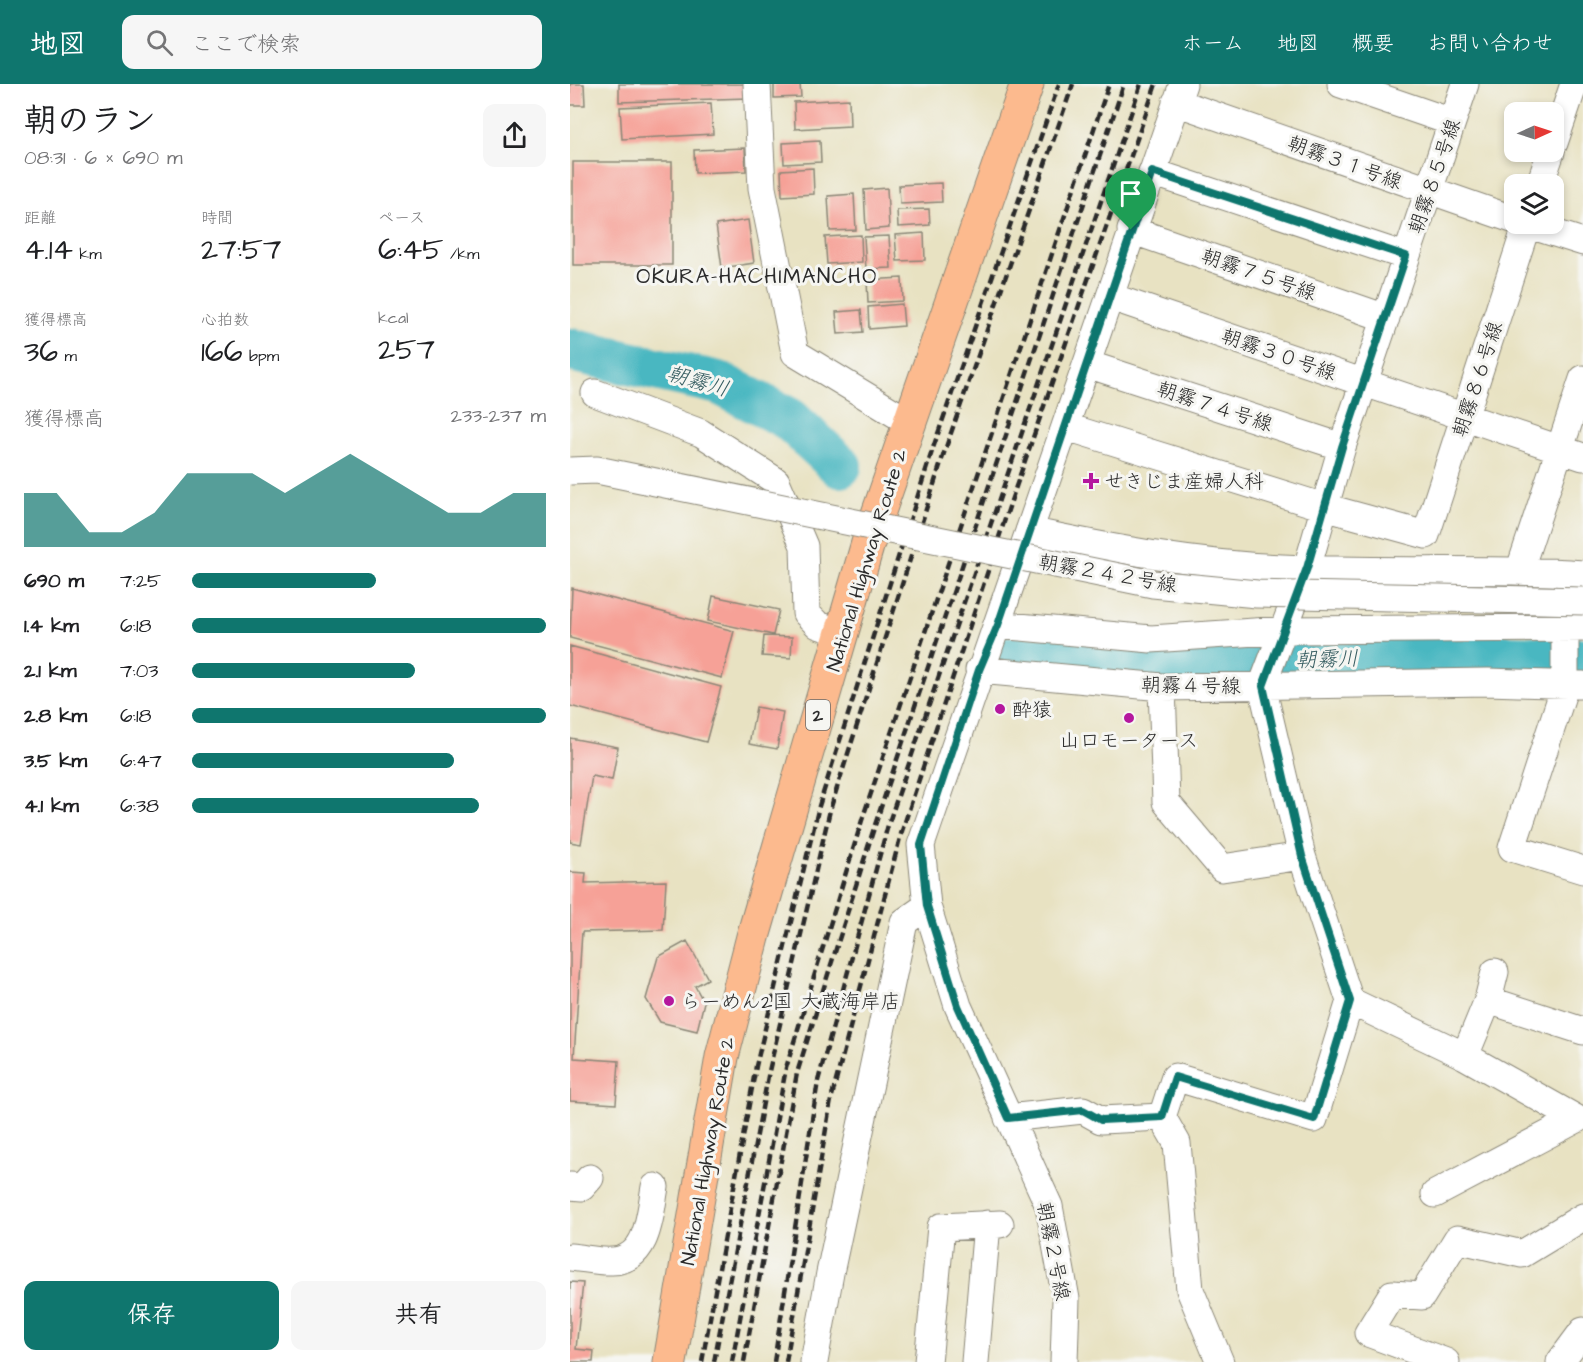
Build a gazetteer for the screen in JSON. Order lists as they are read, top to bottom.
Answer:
{
  "streets": {
    "highway": ["National Highway Route 2", "2"],
    "street": [
      "朝霧３１号線",
      "朝霧８５号線",
      "朝霧７５号線",
      "朝霧３０号線",
      "朝霧８６号線",
      "朝霧７４号線",
      "朝霧２４２号線",
      "朝霧４号線",
      "朝霧２号線"
    ]
  },
  "crossings": [
    ["朝霧３１号線", "朝霧８５号線"],
    ["朝霧３１号線", "朝霧２号線"],
    ["朝霧８５号線", "朝霧７５号線"],
    ["朝霧８５号線", "朝霧３０号線"],
    ["朝霧８５号線", "朝霧８６号線"],
    ["朝霧８５号線", "朝霧７４号線"],
    ["朝霧８５号線", "朝霧４号線"],
    ["朝霧７５号線", "朝霧２号線"],
    ["朝霧３０号線", "朝霧８６号線"],
    ["朝霧３０号線", "朝霧２号線"],
    ["朝霧７４号線", "朝霧２号線"],
    ["朝霧４号線", "朝霧２号線"]
  ],
  "districts": ["OKURA-HACHIMANCHO"],
  "water": ["朝霧川"],
  "places": {
    "health": ["せきじま産婦人科"],
    "other": ["酔猿", "山口モータース", "らーめん2国 大蔵海岸店"]
  },
  "north": "right",
  "page": {
    "header": "地図",
    "search": "ここで検索",
    "nav": [
      "ホーム",
      "地図",
      "概要",
      "お問い合わせ"
    ],
    "heading": ["朝のラン", "08:31 · 6 × 690 m"],
    "stats": [
      ["距離", "4.14 km"],
      ["時間", "27:57"],
      ["ペース", "6:45 /km"],
      ["獲得標高", "36 m"],
      ["心拍数", "166 bpm"],
      ["kcal", "257"]
    ],
    "chart": ["獲得標高", "233–237 m"],
    "list": [
      {
        "name": "690 m",
        "note": "7:25"
      },
      {
        "name": "1.4 km",
        "note": "6:18"
      },
      {
        "name": "2.1 km",
        "note": "7:03"
      },
      {
        "name": "2.8 km",
        "note": "6:18"
      },
      {
        "name": "3.5 km",
        "note": "6:47"
      },
      {
        "name": "4.1 km",
        "note": "6:38"
      }
    ],
    "buttons": ["保存", "共有"]
  }
}
